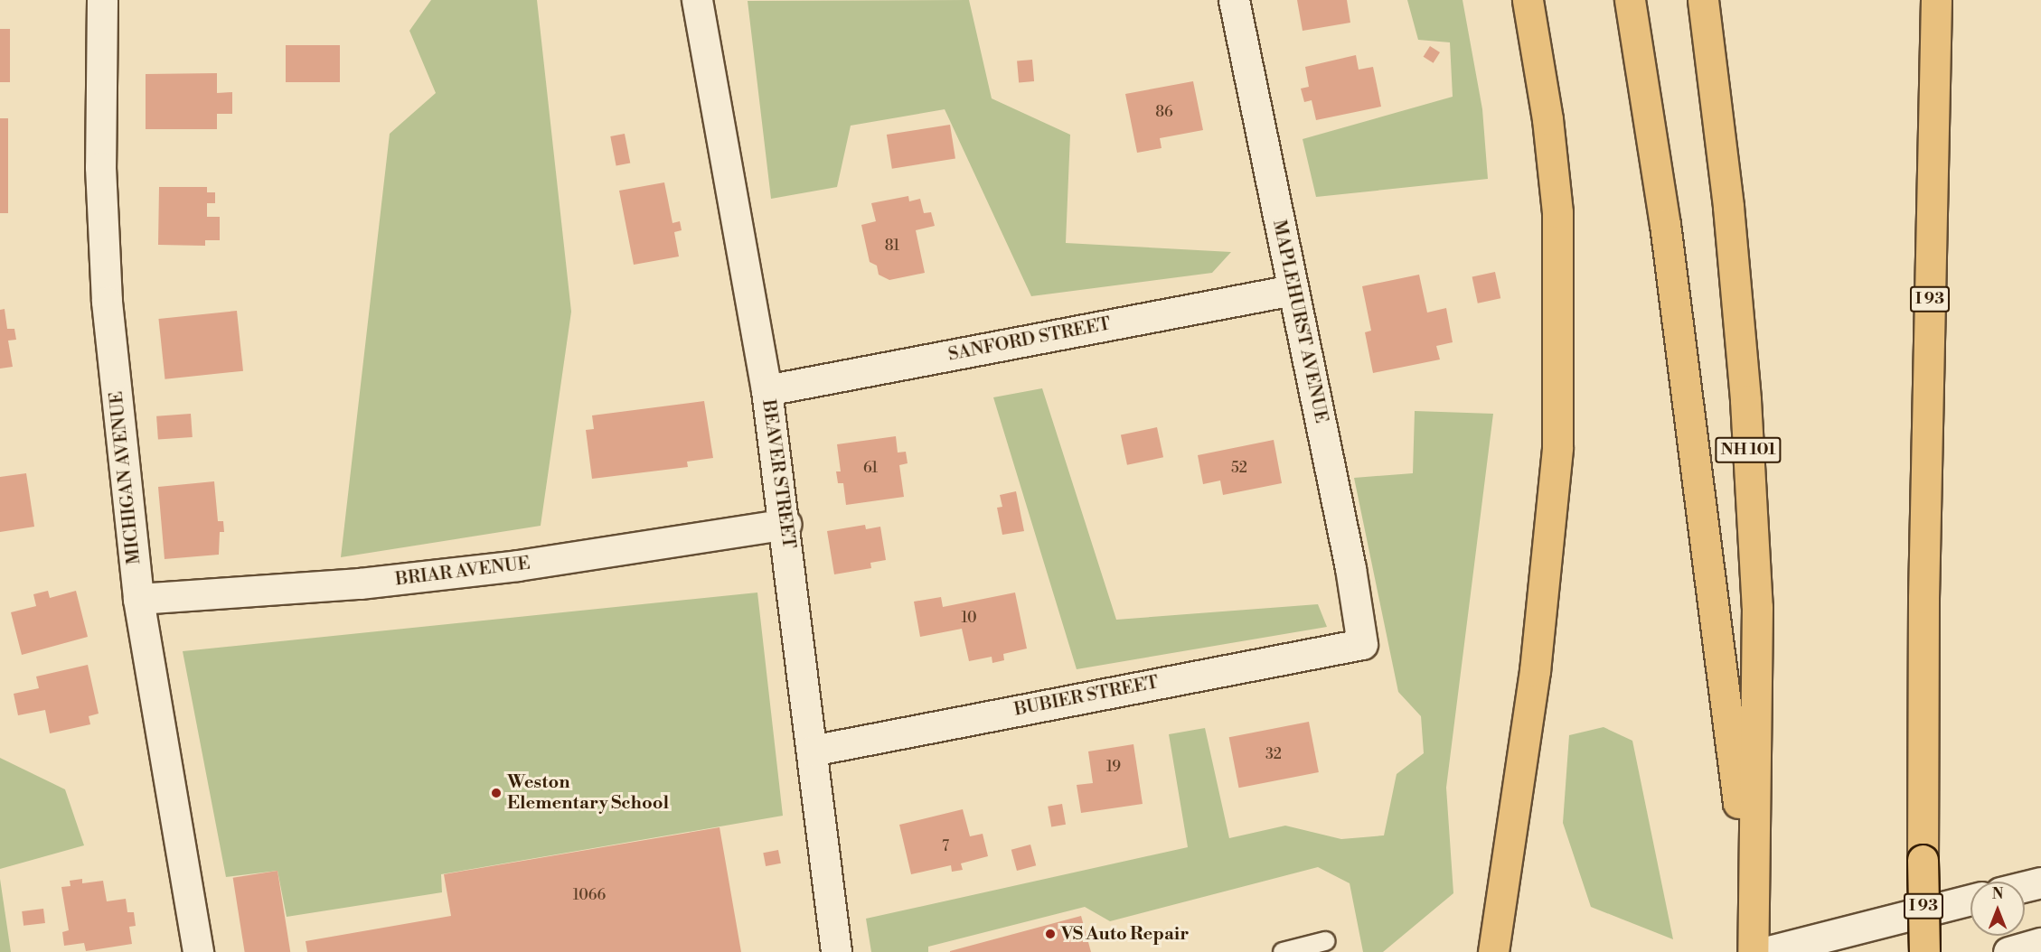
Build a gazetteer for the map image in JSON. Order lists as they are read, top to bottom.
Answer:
{
  "streets": {
    "highway": ["I 93", "NH 101"],
    "street": [
      "MAPLEHURST AVENUE",
      "SANFORD STREET",
      "BEAVER STREET",
      "MICHIGAN AVENUE",
      "BRIAR AVENUE",
      "BUBIER STREET"
    ]
  },
  "crossings": [
    ["MAPLEHURST AVENUE", "SANFORD STREET"],
    ["MAPLEHURST AVENUE", "BUBIER STREET"],
    ["SANFORD STREET", "BEAVER STREET"],
    ["BEAVER STREET", "BRIAR AVENUE"],
    ["BEAVER STREET", "BUBIER STREET"],
    ["MICHIGAN AVENUE", "BRIAR AVENUE"]
  ],
  "places": ["Weston Elementary School", "VS Auto Repair"],
  "house_numbers": [
    "86",
    "81",
    "61",
    "52",
    "10",
    "32",
    "19",
    "7",
    "1066"
  ],
  "north": "top"
}
